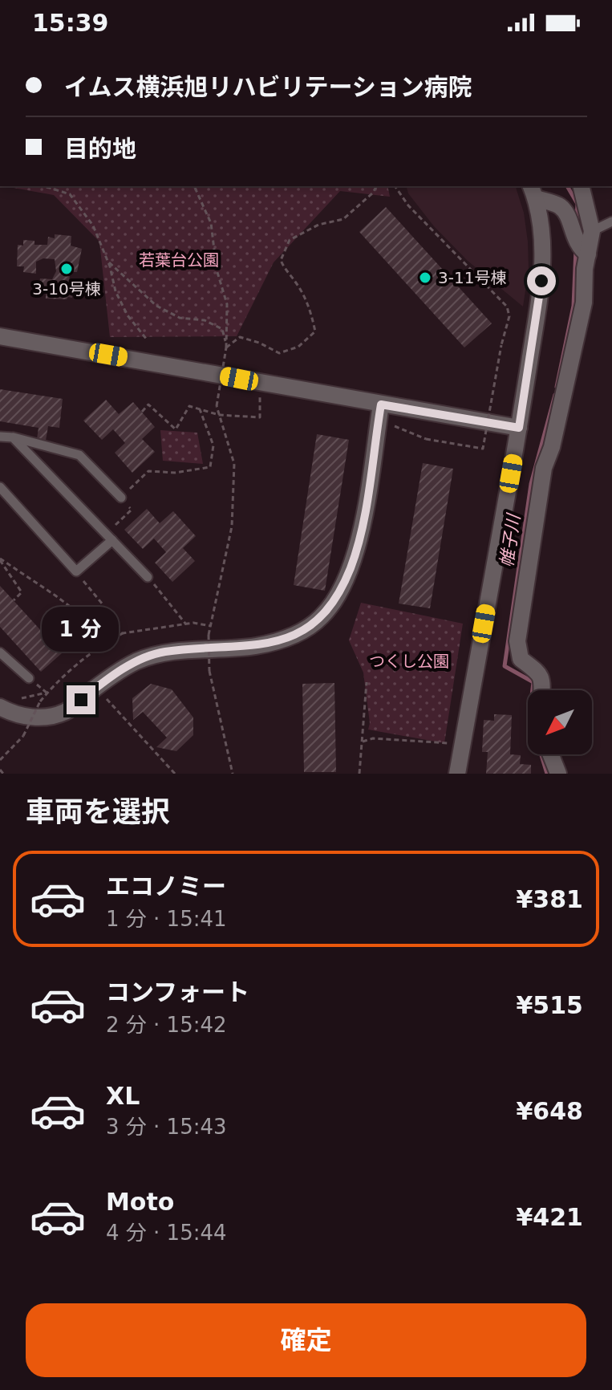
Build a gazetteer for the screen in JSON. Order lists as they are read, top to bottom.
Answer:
{
  "water": ["帷子川"],
  "parks": ["若葉台公園", "つくし公園"],
  "places": ["3-10号棟", "3-11号棟"],
  "north": "bottom left",
  "page": {
    "status": "15:39",
    "banner": ["イムス横浜旭リハビリテーション病院", "目的地"],
    "bubble": "1 分",
    "heading": "車両を選択",
    "list": [
      {
        "name": "エコノミー",
        "note": "1 分 · 15:41",
        "value": "¥381"
      },
      {
        "name": "コンフォート",
        "note": "2 分 · 15:42",
        "value": "¥515"
      },
      {
        "name": "XL",
        "note": "3 分 · 15:43",
        "value": "¥648"
      },
      {
        "name": "Moto",
        "note": "4 分 · 15:44",
        "value": "¥421"
      }
    ],
    "buttons": "確定"
  }
}
